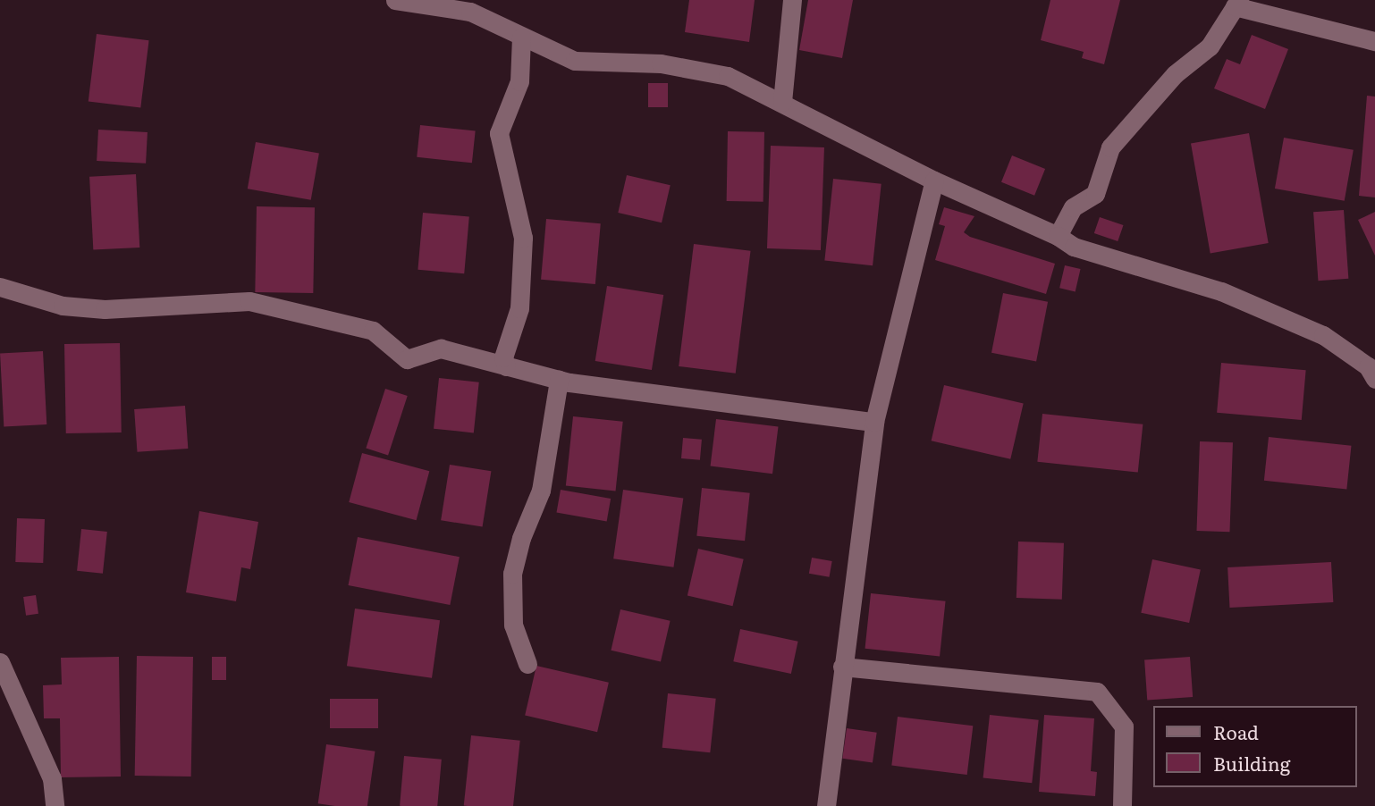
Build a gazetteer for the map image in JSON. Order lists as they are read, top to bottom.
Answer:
{
  "legend": ["Road", "Building"]
}
